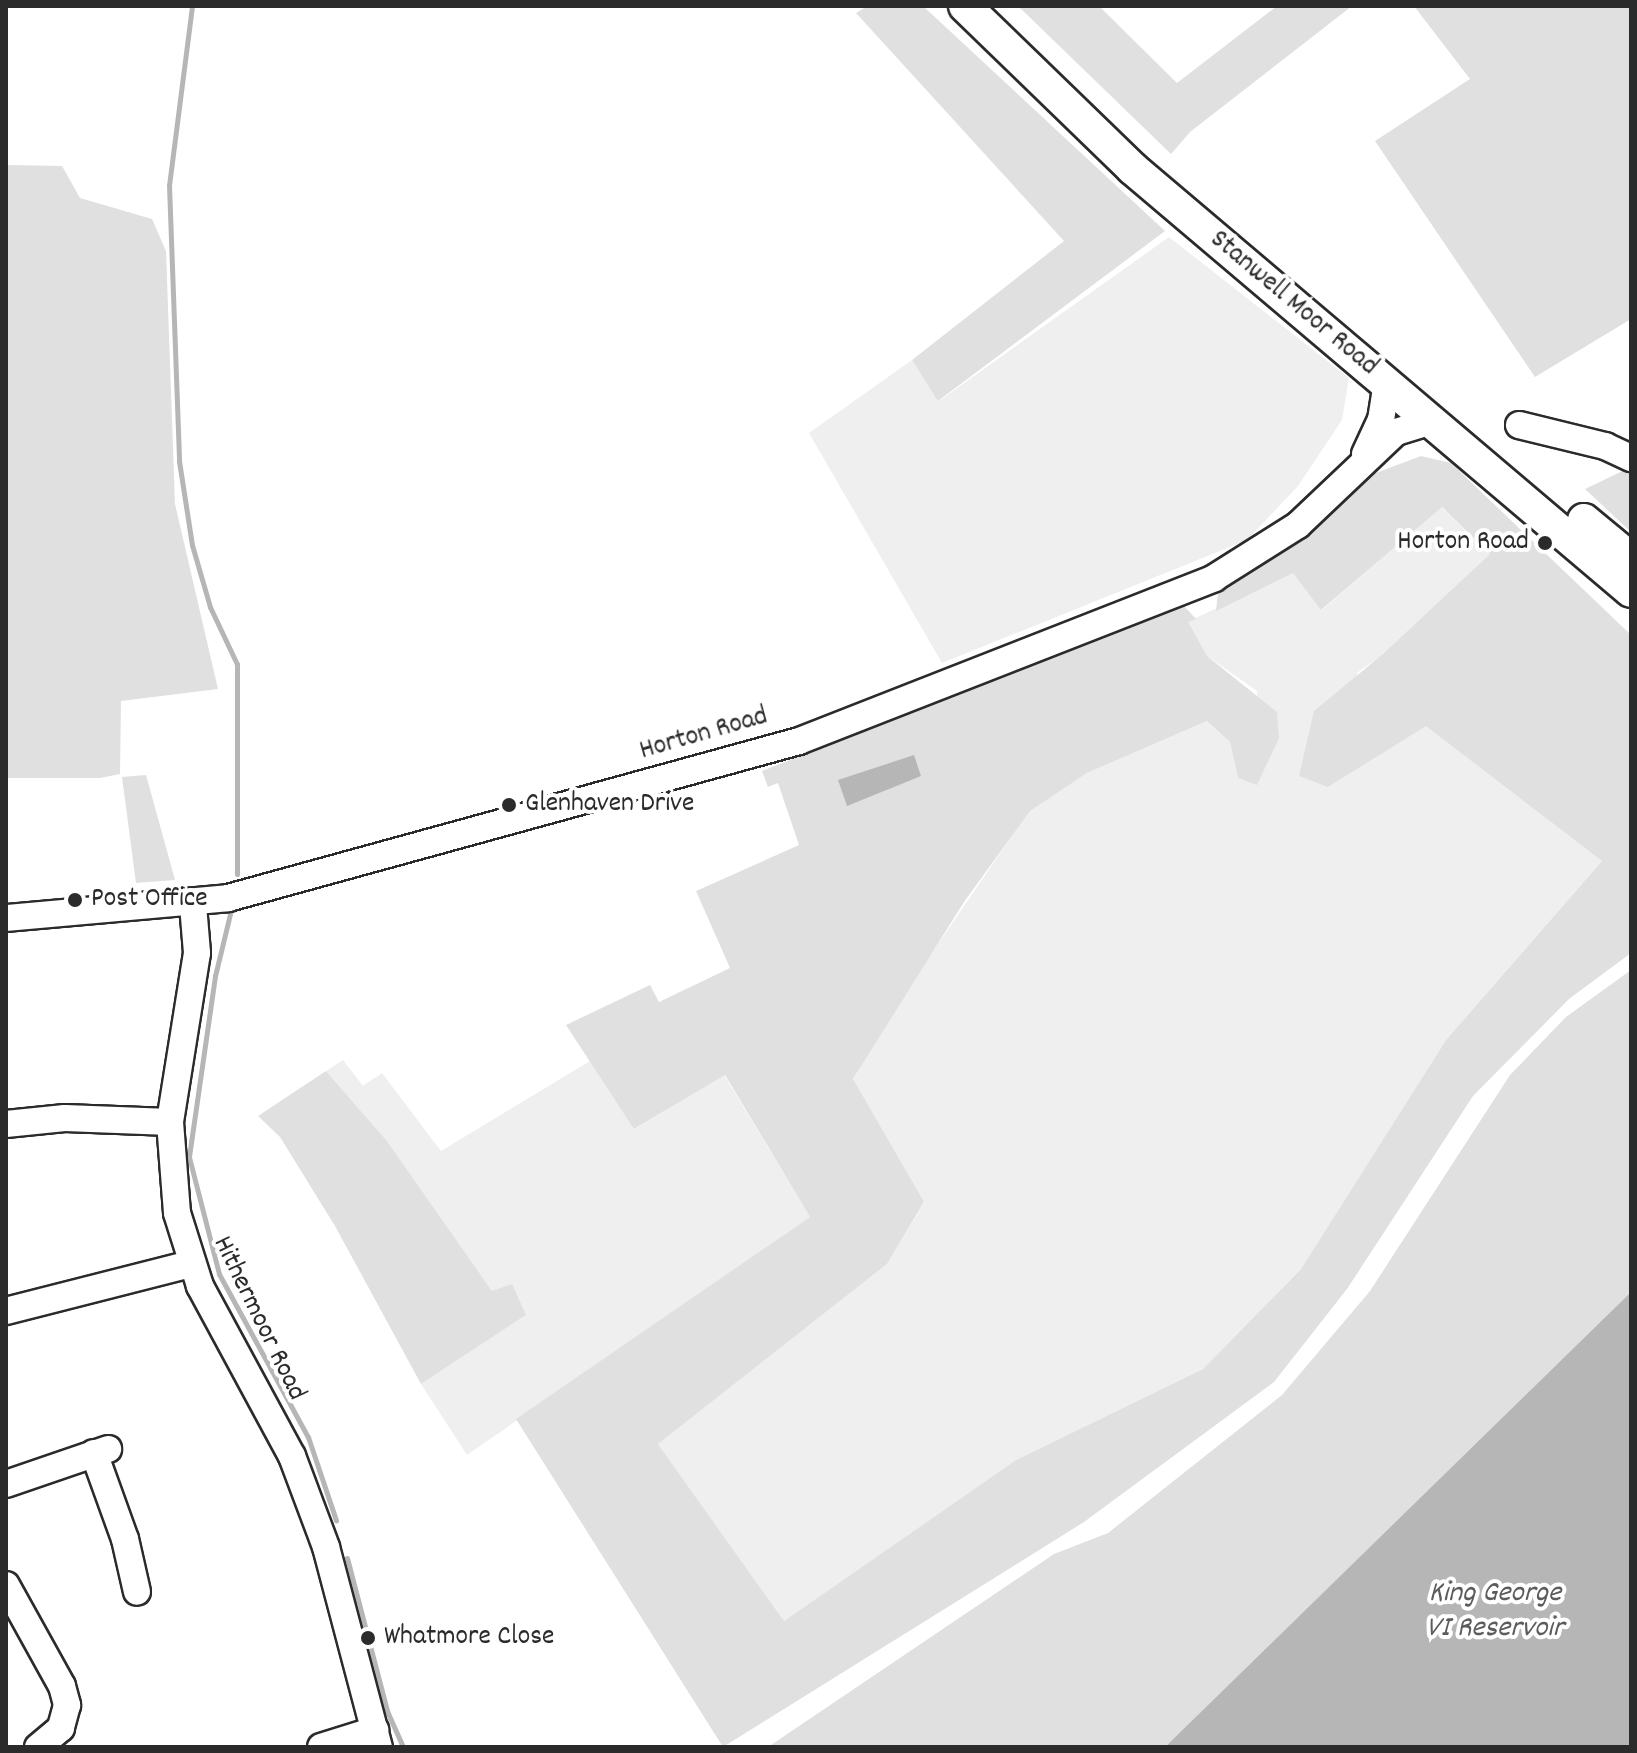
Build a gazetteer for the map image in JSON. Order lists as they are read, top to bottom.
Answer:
{
  "streets": {
    "main road": ["Stanwell Moor Road"],
    "street": ["Horton Road", "Hithermoor Road"]
  },
  "crossings": [
    ["Stanwell Moor Road", "Horton Road"],
    ["Horton Road", "Hithermoor Road"]
  ],
  "water": ["King George VI Reservoir"],
  "places": [
    "Horton Road",
    "Glenhaven Drive",
    "Post Office",
    "Whatmore Close"
  ]
}
